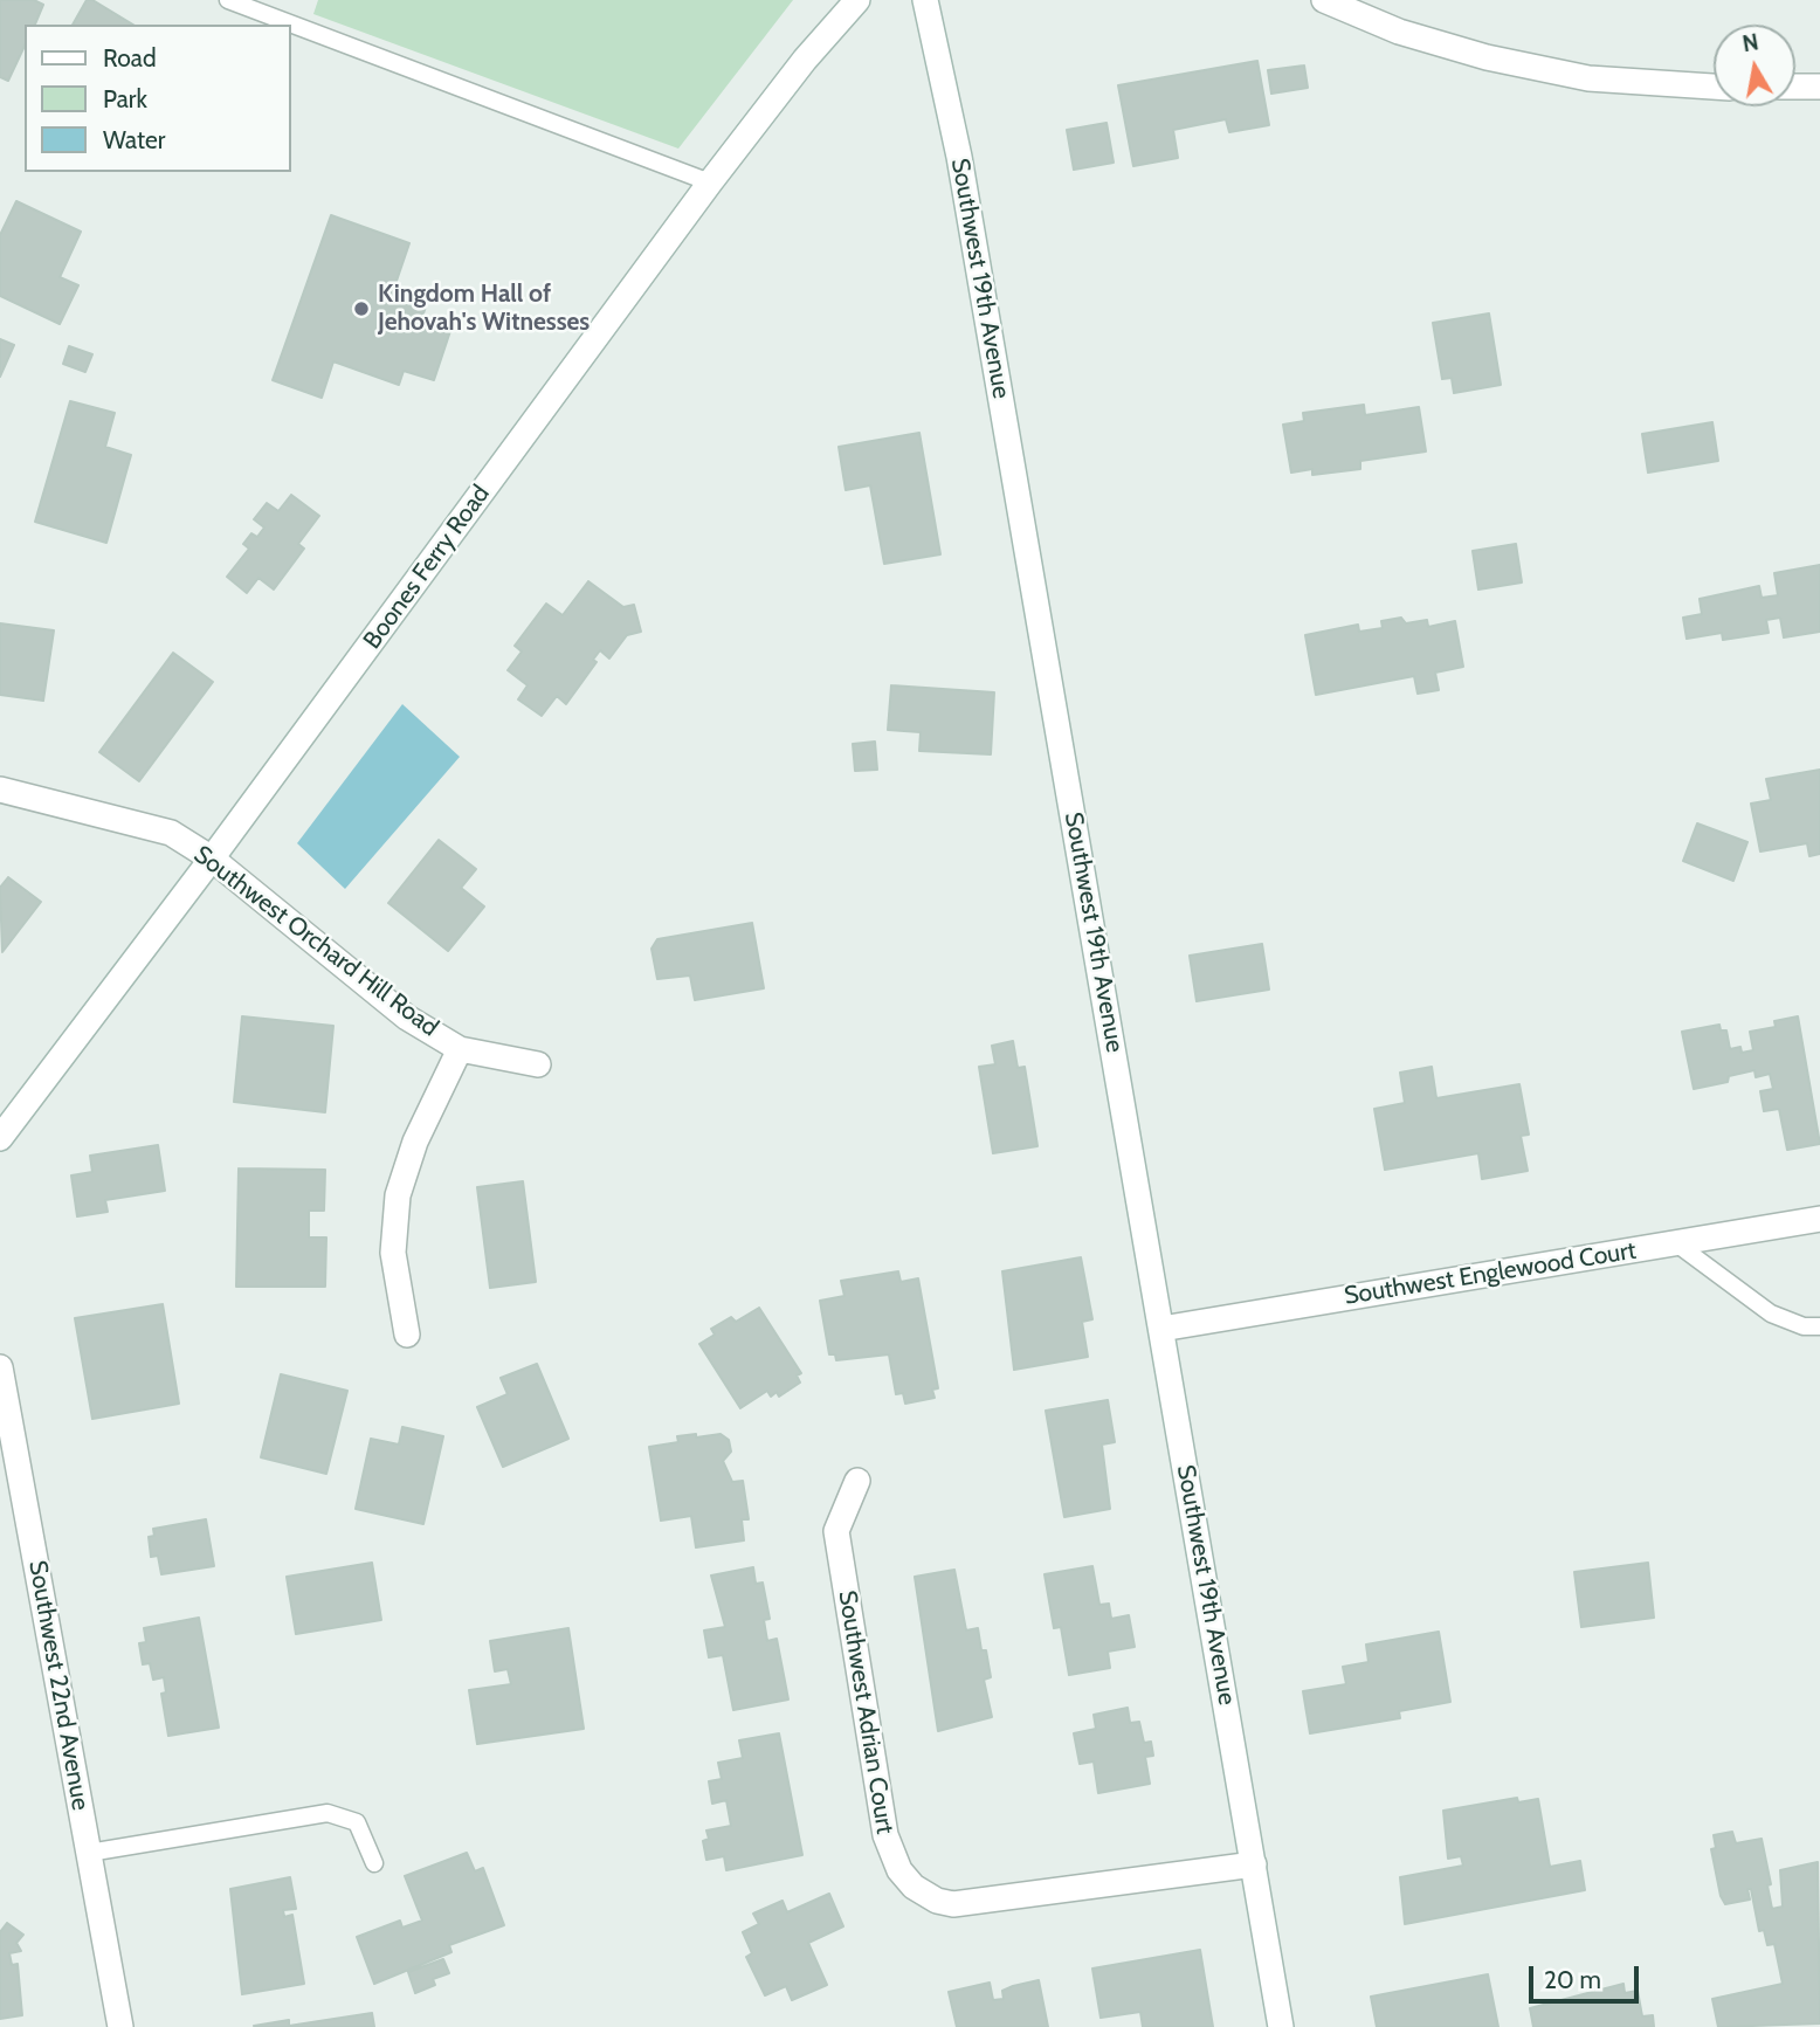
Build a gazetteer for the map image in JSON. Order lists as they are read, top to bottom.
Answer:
{
  "streets": {
    "street": [
      "Southwest 19th Avenue",
      "Boones Ferry Road",
      "Southwest Orchard Hill Road",
      "Southwest Englewood Court",
      "Southwest 22nd Avenue",
      "Southwest Adrian Court"
    ]
  },
  "crossings": [
    ["Southwest 19th Avenue", "Southwest Englewood Court"],
    ["Southwest 19th Avenue", "Southwest Adrian Court"],
    ["Boones Ferry Road", "Southwest Orchard Hill Road"]
  ],
  "places": ["Kingdom Hall of Jehovah's Witnesses"],
  "legend": ["Road", "Park", "Water"],
  "scale_bar": "20 m",
  "north": "top"
}
